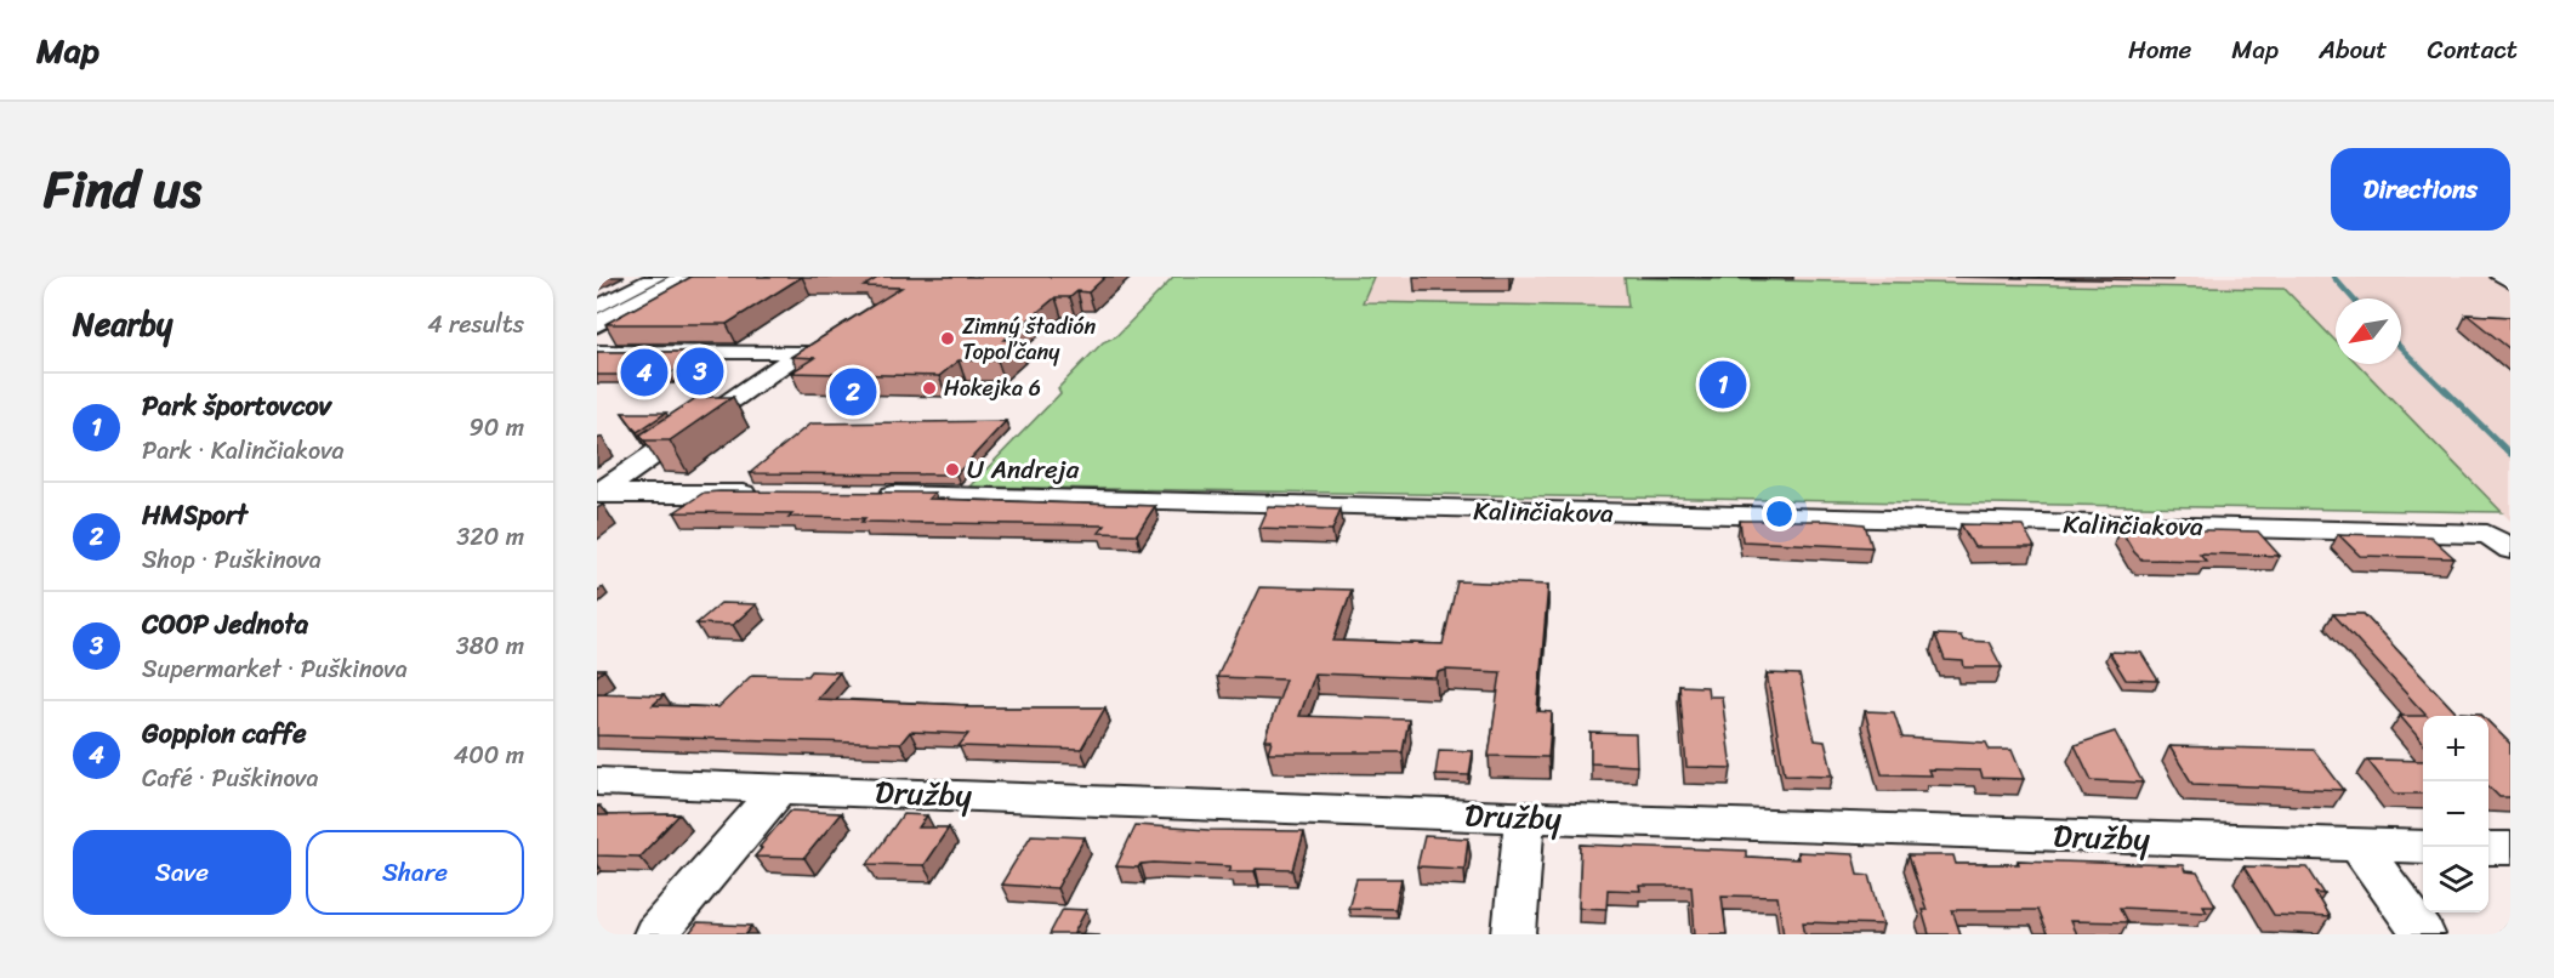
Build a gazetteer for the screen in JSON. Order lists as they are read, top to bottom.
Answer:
{
  "streets": {
    "street": ["Kalinčiakova", "Družby"]
  },
  "places": ["Zimný štadión Topoľčany", "Hokejka 6", "U Andreja"],
  "north": "bottom left",
  "page": {
    "header": "Map",
    "nav": [
      "Home",
      "Map",
      "About",
      "Contact"
    ],
    "title": "Find us",
    "buttons": [
      "Directions",
      ["Save", "Share"]
    ],
    "heading": ["Nearby", "4 results"],
    "pins": [
      "3",
      "4",
      "1",
      "2"
    ],
    "list": [
      {
        "mark": "1",
        "name": "Park športovcov",
        "note": "Park · Kalinčiakova",
        "value": "90 m"
      },
      {
        "mark": "2",
        "name": "HMSport",
        "note": "Shop · Puškinova",
        "value": "320 m"
      },
      {
        "mark": "3",
        "name": "COOP Jednota",
        "note": "Supermarket · Puškinova",
        "value": "380 m"
      },
      {
        "mark": "4",
        "name": "Goppion caffe",
        "note": "Café · Puškinova",
        "value": "400 m"
      }
    ],
    "map_buttons": ["+", "−"]
  }
}
